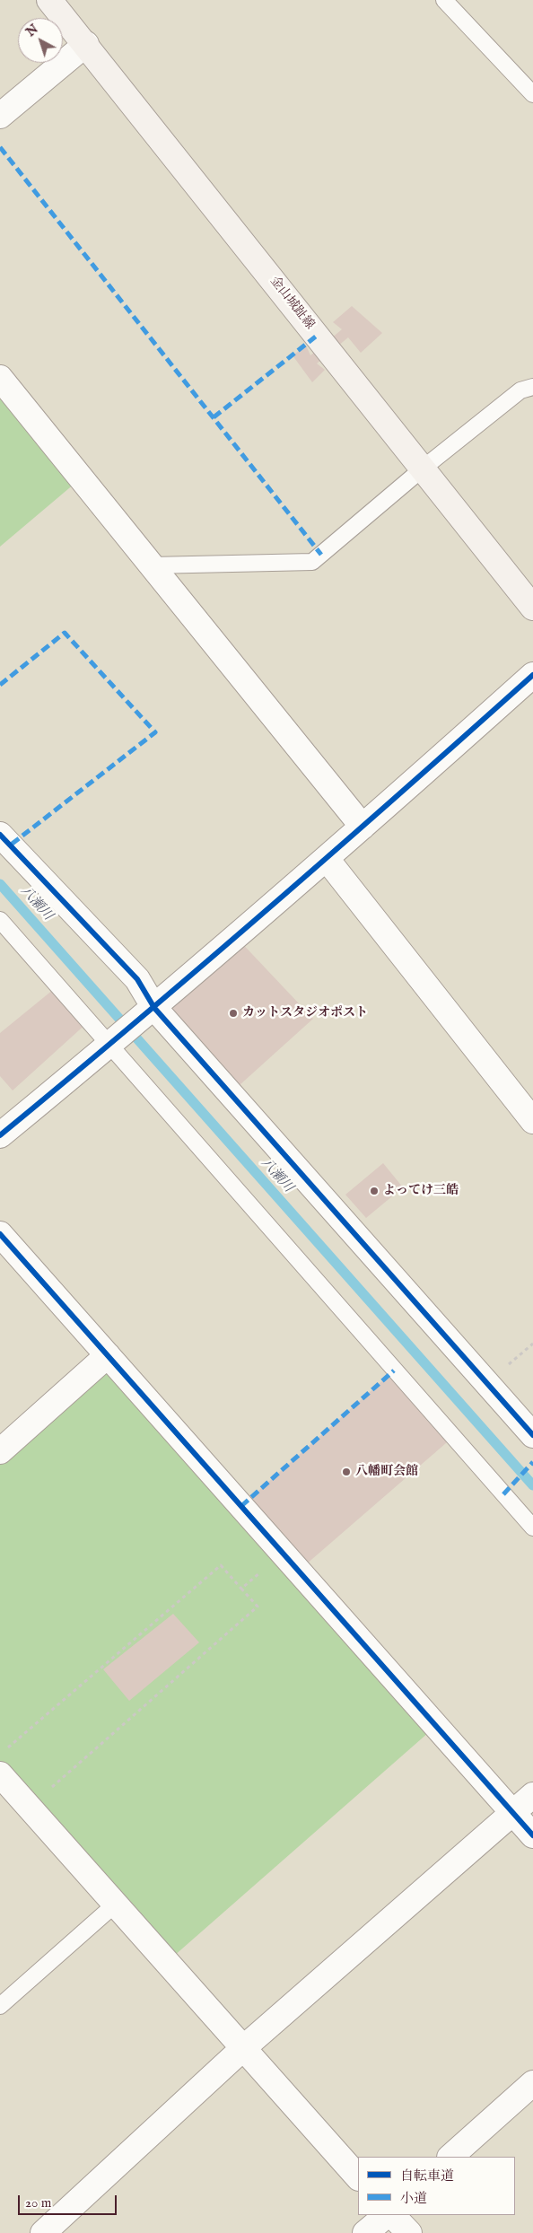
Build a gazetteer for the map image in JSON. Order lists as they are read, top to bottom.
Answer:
{
  "streets": {
    "main road": ["金山城趾線"]
  },
  "water": ["八瀬川"],
  "places": ["カットスタジオポスト", "よってけ三皓", "八幡町会館"],
  "legend": ["自転車道", "小道"],
  "scale_bar": "20 m",
  "north": "top left"
}
